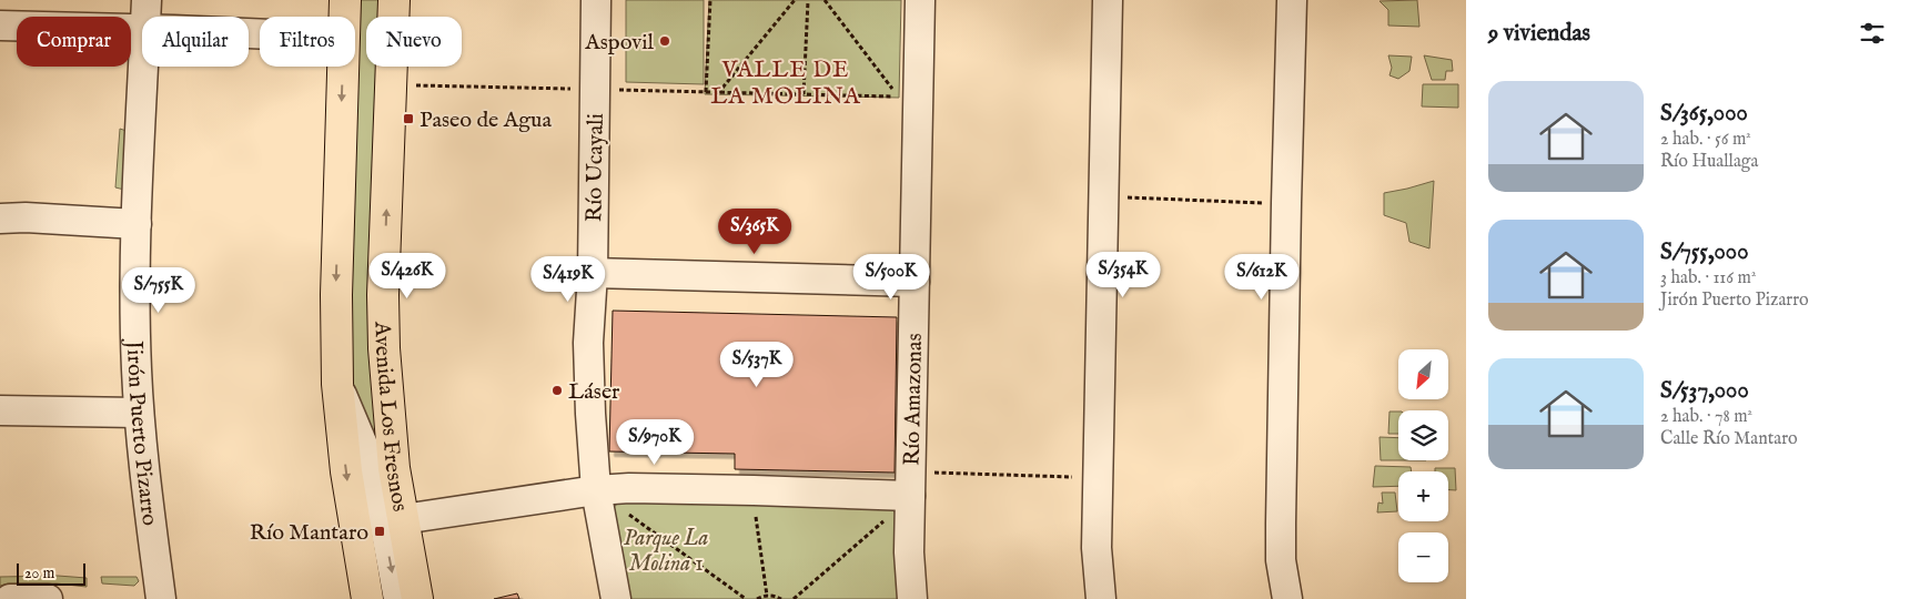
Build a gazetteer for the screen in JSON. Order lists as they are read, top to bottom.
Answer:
{
  "streets": {
    "main road": ["Avenida Los Fresnos"],
    "street": ["Río Ucayali", "Río Amazonas", "Jirón Puerto Pizarro"]
  },
  "districts": ["VALLE DE LA MOLINA"],
  "parks": ["Parque La Molina 1"],
  "places": {
    "other": ["Aspovil", "Láser"],
    "transit": ["Paseo de Agua", "Río Mantaro"]
  },
  "scale_bar": "20 m",
  "north": "bottom left",
  "page": {
    "heading": "9 viviendas",
    "chip": [
      "Comprar",
      "Alquilar",
      "Filtros",
      "Nuevo"
    ],
    "list": [
      {
        "name": "S/365,000",
        "note": "2 hab. · 56 m² · Río Huallaga"
      },
      {
        "name": "S/755,000",
        "note": "3 hab. · 116 m² · Jirón Puerto Pizarro"
      },
      {
        "name": "S/537,000",
        "note": "2 hab. · 78 m² · Calle Río Mantaro"
      }
    ],
    "price": [
      "S/365K",
      "S/354K",
      "S/426K",
      "S/500K",
      "S/612K",
      "S/419K",
      "S/755K",
      "S/537K",
      "S/970K"
    ],
    "map_buttons": ["+", "−"],
    "scale": "20 m"
  }
}
